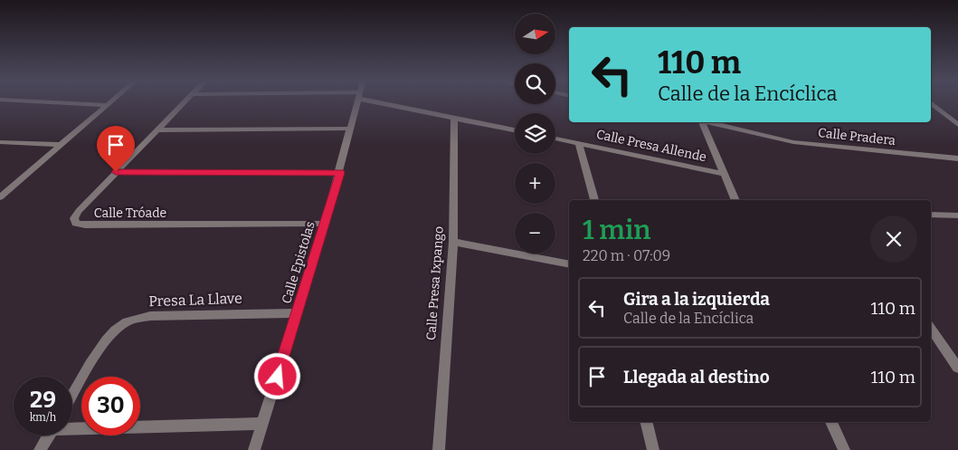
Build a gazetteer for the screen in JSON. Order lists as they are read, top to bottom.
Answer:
{
  "streets": {
    "street": [
      "Calle Pradera",
      "Calle Presa Allende",
      "Calle Tróade",
      "Calle Epistolas",
      "Calle Presa Ixpango",
      "Presa La Llave"
    ]
  },
  "crossings": [
    ["Calle Tróade", "Calle Epistolas"],
    ["Calle Epistolas", "Presa La Llave"]
  ],
  "north": "right",
  "page": {
    "map_buttons": ["+", "−"],
    "turn": ["110 m", "Calle de la Encíclica"],
    "heading": ["1 min", "220 m · 07:09"],
    "list": [
      {
        "name": "Gira a la izquierda",
        "note": "Calle de la Encíclica",
        "value": "110 m"
      },
      {
        "name": "Llegada al destino",
        "value": "110 m"
      }
    ],
    "speed": "29 km/h",
    "limit": "30"
  }
}
